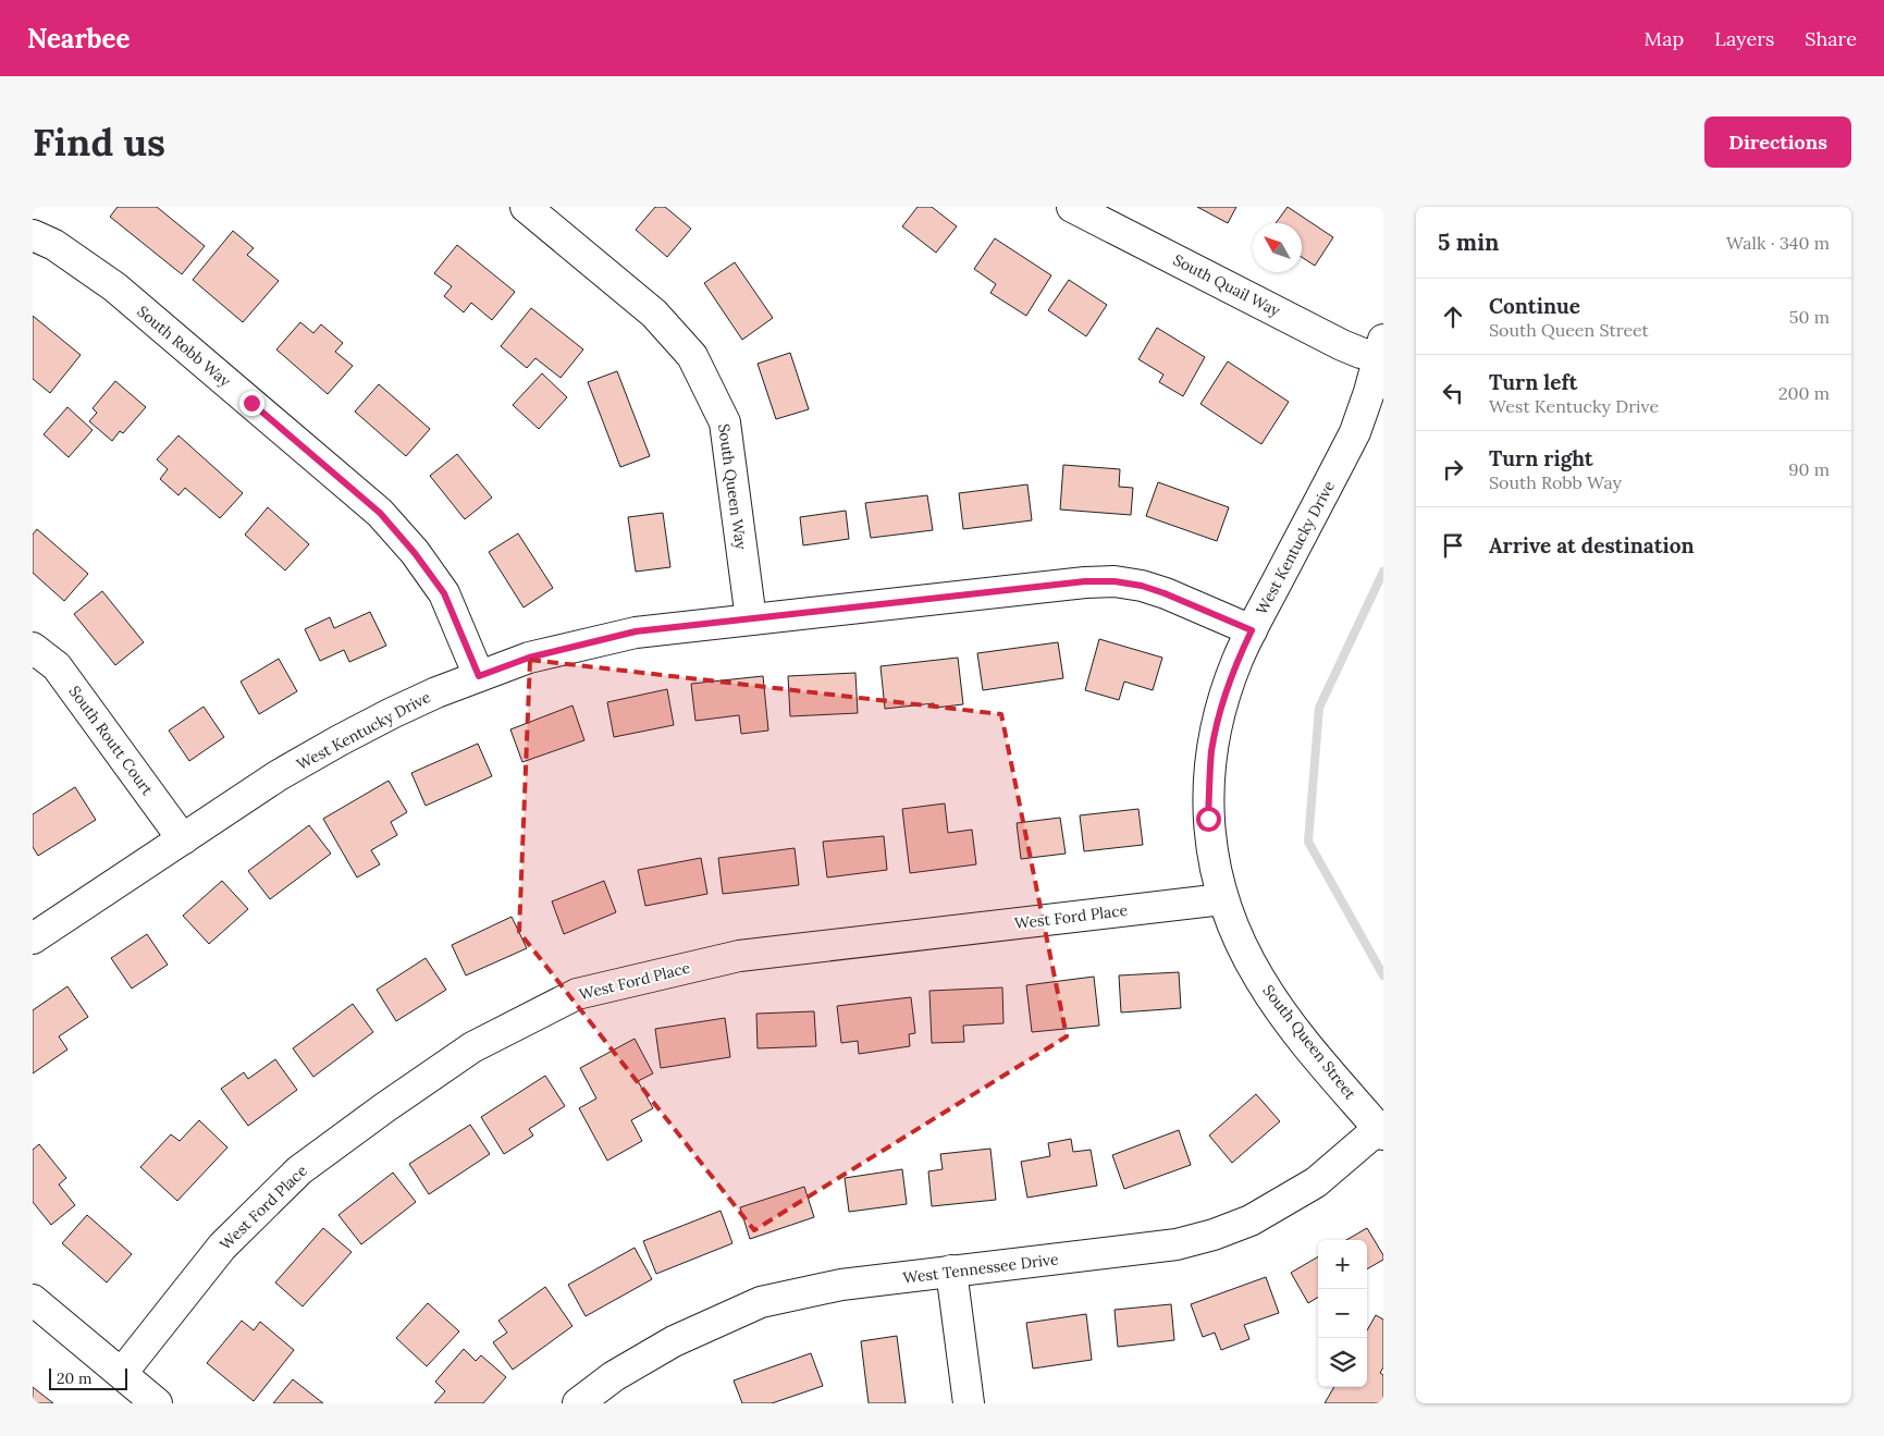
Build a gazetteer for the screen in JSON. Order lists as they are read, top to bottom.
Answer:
{
  "streets": {
    "street": [
      "South Quail Way",
      "South Robb Way",
      "South Queen Way",
      "West Kentucky Drive",
      "South Routt Court",
      "West Ford Place",
      "South Queen Street",
      "West Tennessee Drive"
    ]
  },
  "crossings": [
    ["South Quail Way", "West Kentucky Drive"],
    ["South Robb Way", "West Kentucky Drive"],
    ["South Queen Way", "West Kentucky Drive"],
    ["West Kentucky Drive", "South Routt Court"],
    ["West Kentucky Drive", "South Queen Street"],
    ["West Ford Place", "South Queen Street"],
    ["South Queen Street", "West Tennessee Drive"]
  ],
  "scale_bar": "20 m",
  "north": "top left",
  "page": {
    "header": "Nearbee",
    "nav": ["Map", "Layers", "Share"],
    "buttons": "Directions",
    "title": "Find us",
    "heading": ["5 min", "Walk · 340 m"],
    "list": [
      ["Continue", "South Queen Street", "50 m"],
      ["Turn left", "West Kentucky Drive", "200 m"],
      ["Turn right", "South Robb Way", "90 m"],
      "Arrive at destination"
    ],
    "map_buttons": ["+", "−"],
    "scale": "20 m"
  }
}
